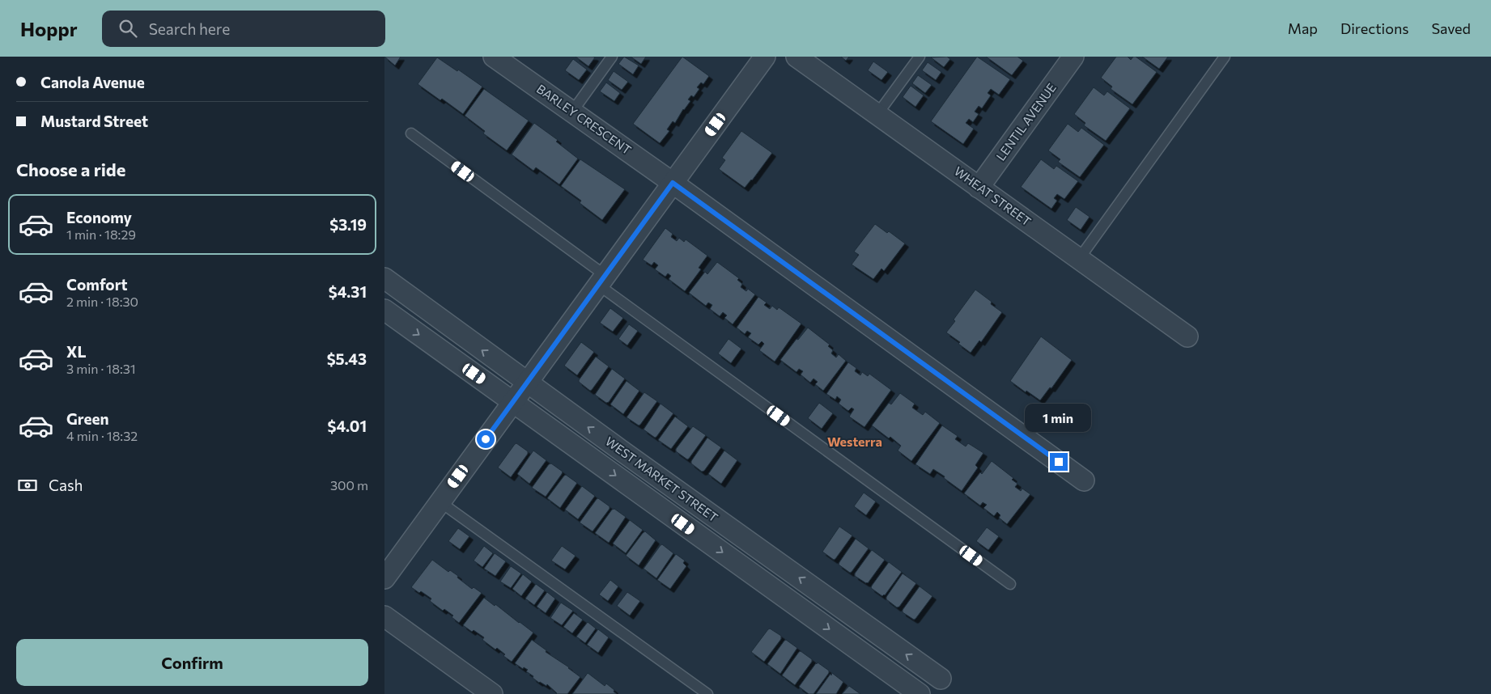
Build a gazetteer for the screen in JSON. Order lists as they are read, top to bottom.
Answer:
{
  "streets": {
    "street": [
      "BARLEY CRESCENT",
      "LENTIL AVENUE",
      "WHEAT STREET",
      "WEST MARKET STREET"
    ]
  },
  "crossings": [
    ["LENTIL AVENUE", "WHEAT STREET"]
  ],
  "districts": ["Westerra"],
  "page": {
    "header": "Hoppr",
    "search": "Search here",
    "nav": ["Map", "Directions", "Saved"],
    "banner": ["Canola Avenue", "Mustard Street"],
    "heading": "Choose a ride",
    "list": [
      {
        "name": "Economy",
        "note": "1 min · 18:29",
        "value": "$3.19"
      },
      {
        "name": "Comfort",
        "note": "2 min · 18:30",
        "value": "$4.31"
      },
      {
        "name": "XL",
        "note": "3 min · 18:31",
        "value": "$5.43"
      },
      {
        "name": "Green",
        "note": "4 min · 18:32",
        "value": "$4.01"
      }
    ],
    "bubble": "1 min",
    "pay": ["Cash", "300 m"],
    "buttons": "Confirm"
  }
}
